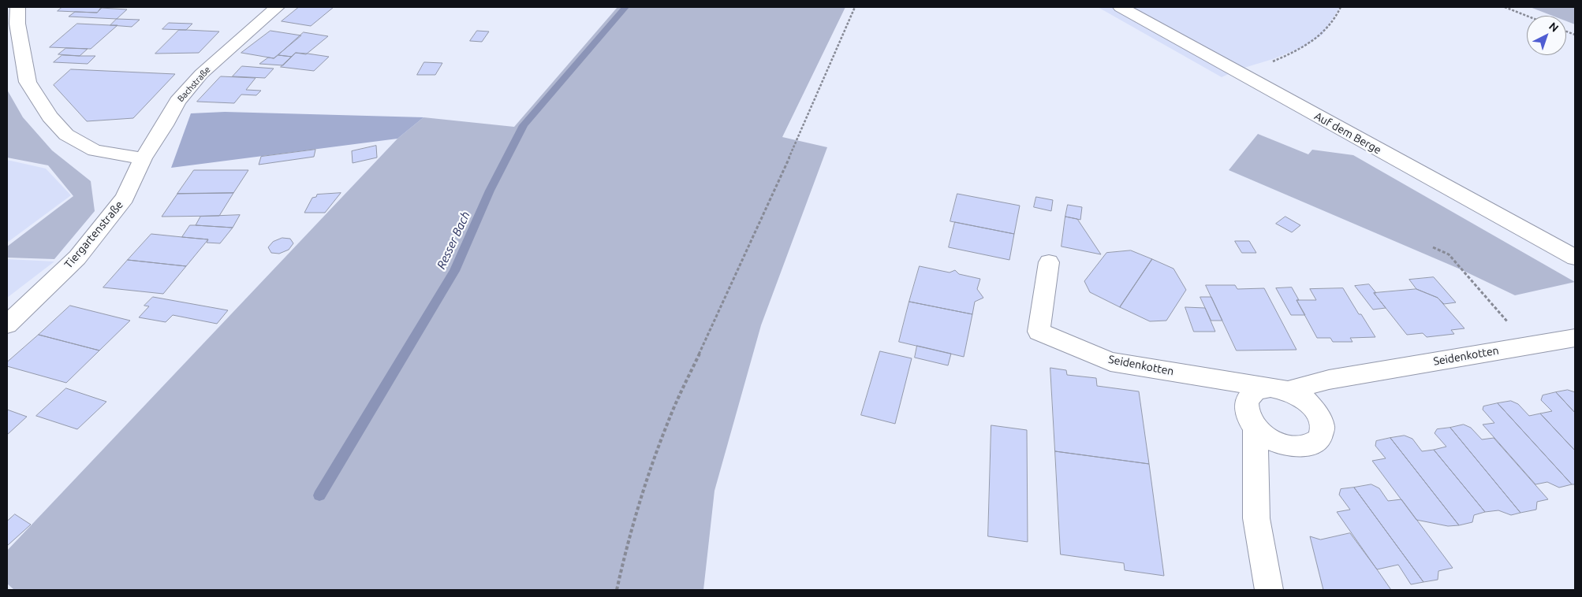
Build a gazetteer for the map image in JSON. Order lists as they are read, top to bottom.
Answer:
{
  "streets": {
    "street": [
      "Bachstraße",
      "Auf dem Berge",
      "Tiergartenstraße",
      "Seidenkotten"
    ]
  },
  "crossings": [
    ["Bachstraße", "Tiergartenstraße"]
  ],
  "water": ["Resser Bach"],
  "north": "top right"
}
